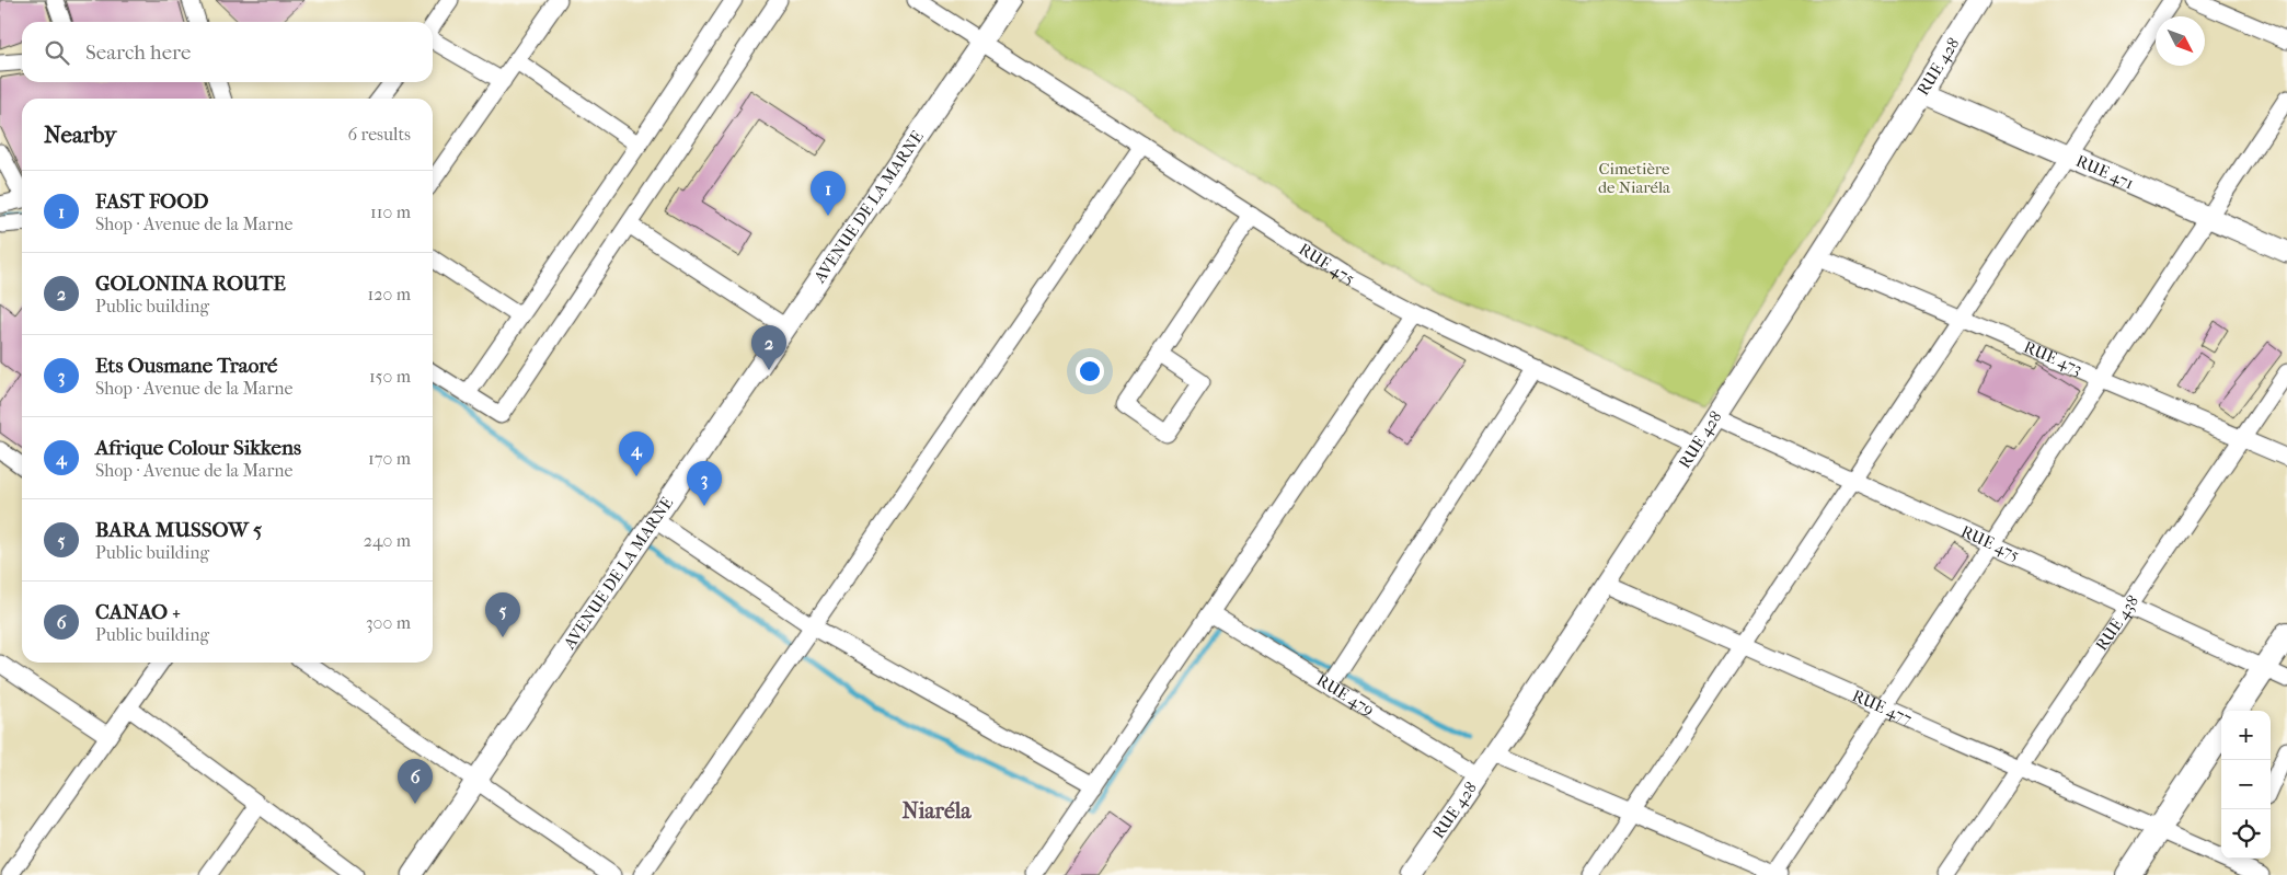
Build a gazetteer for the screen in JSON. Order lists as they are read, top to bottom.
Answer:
{
  "streets": {
    "street": [
      "RUE 428",
      "RUE 471",
      "AVENUE DE LA MARNE",
      "RUE 475",
      "RUE 473",
      "RUE 438",
      "RUE 479",
      "RUE 477"
    ]
  },
  "crossings": [
    ["RUE 428", "RUE 471"],
    ["RUE 428", "RUE 475"],
    ["RUE 428", "RUE 473"],
    ["RUE 428", "RUE 479"],
    ["RUE 428", "RUE 477"],
    ["AVENUE DE LA MARNE", "RUE 475"],
    ["RUE 475", "RUE 438"],
    ["RUE 473", "RUE 438"],
    ["RUE 438", "RUE 477"]
  ],
  "districts": ["Niaréla"],
  "parks": ["Cimetière de Niaréla"],
  "north": "bottom right",
  "page": {
    "search": "Search here",
    "heading": ["Nearby", "6 results"],
    "list": [
      {
        "mark": "1",
        "name": "FAST FOOD",
        "note": "Shop · Avenue de la Marne",
        "value": "110 m"
      },
      {
        "mark": "2",
        "name": "GOLONINA ROUTE",
        "note": "Public building",
        "value": "120 m"
      },
      {
        "mark": "3",
        "name": "Ets Ousmane Traoré",
        "note": "Shop · Avenue de la Marne",
        "value": "150 m"
      },
      {
        "mark": "4",
        "name": "Afrique Colour Sikkens",
        "note": "Shop · Avenue de la Marne",
        "value": "170 m"
      },
      {
        "mark": "5",
        "name": "BARA MUSSOW 5",
        "note": "Public building",
        "value": "240 m"
      },
      {
        "mark": "6",
        "name": "CANAO +",
        "note": "Public building",
        "value": "300 m"
      }
    ],
    "pins": [
      "1",
      "2",
      "4",
      "3",
      "5",
      "6"
    ],
    "map_buttons": ["+", "−"]
  }
}
